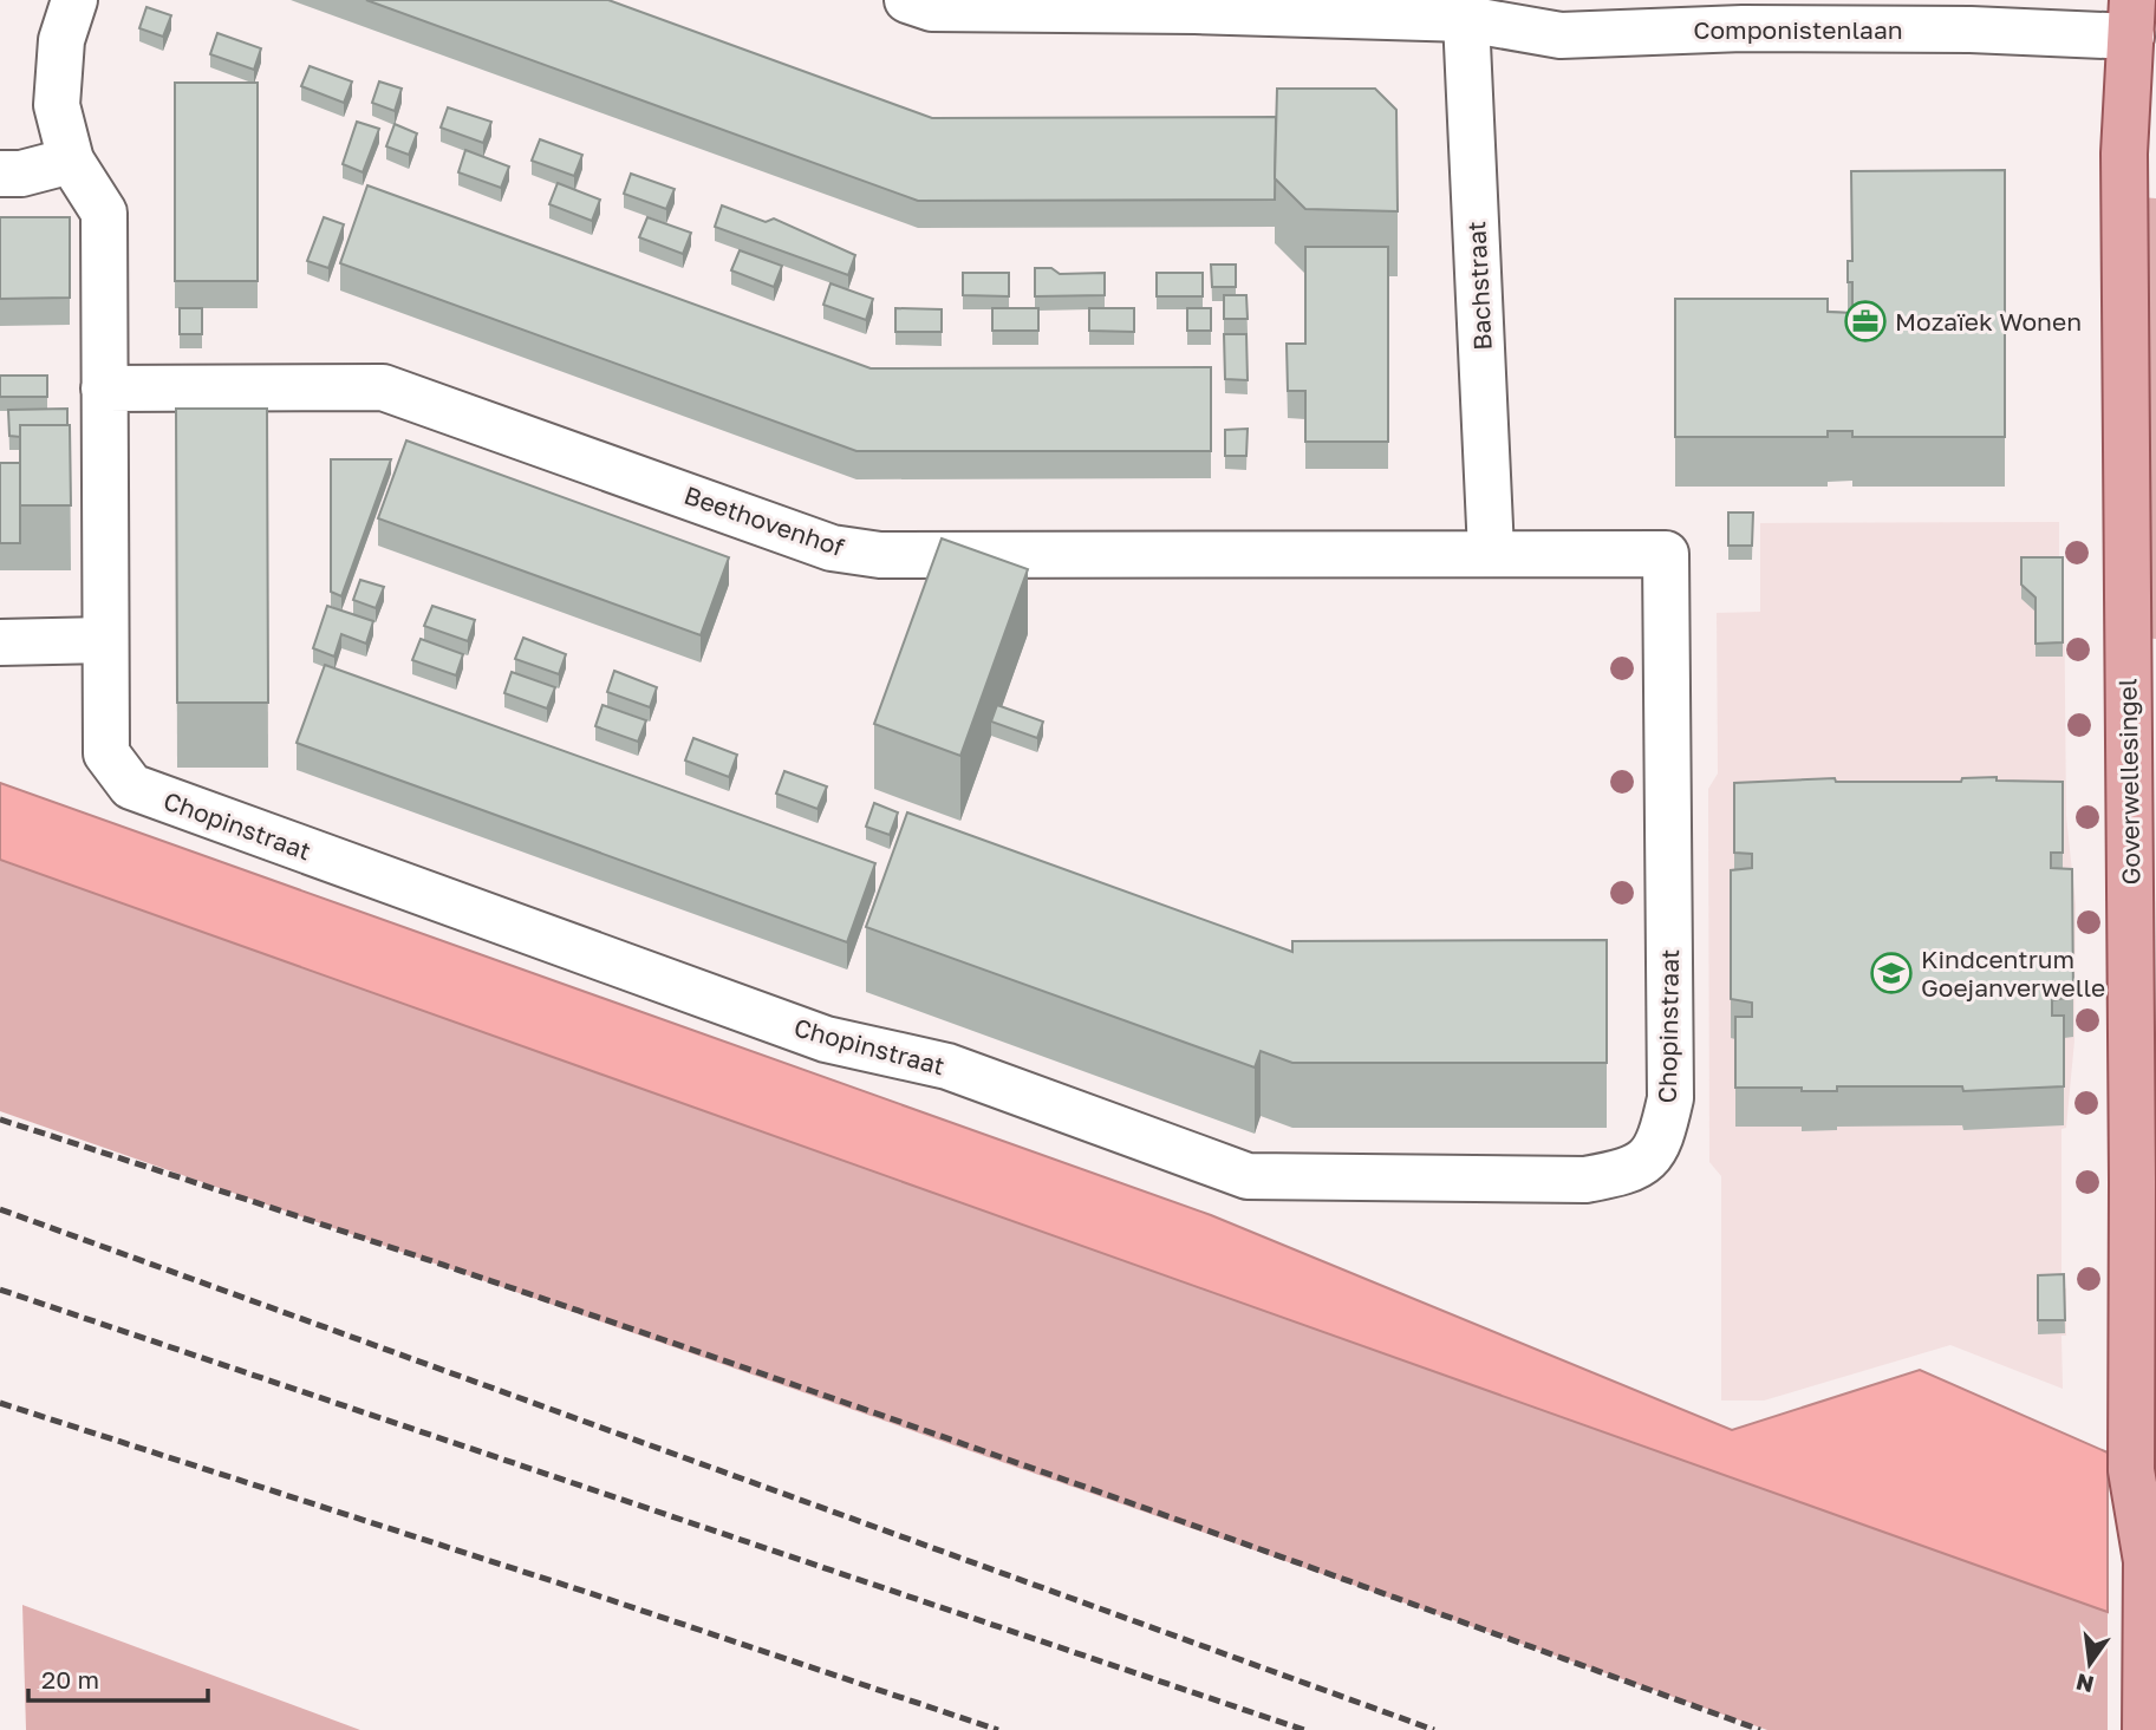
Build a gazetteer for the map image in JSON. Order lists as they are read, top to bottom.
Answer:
{
  "streets": {
    "main road": ["Goverwellesingel"],
    "street": [
      "Componistenlaan",
      "Bachstraat",
      "Beethovenhof",
      "Chopinstraat"
    ]
  },
  "crossings": [
    ["Componistenlaan", "Bachstraat"],
    ["Componistenlaan", "Goverwellesingel"],
    ["Bachstraat", "Beethovenhof"],
    ["Bachstraat", "Chopinstraat"],
    ["Beethovenhof", "Chopinstraat"]
  ],
  "places": {
    "office": ["Mozaïek Wonen"],
    "school or university": ["Kindcentrum Goejanverwelle"]
  },
  "scale_bar": "20 m",
  "north": "bottom"
}
